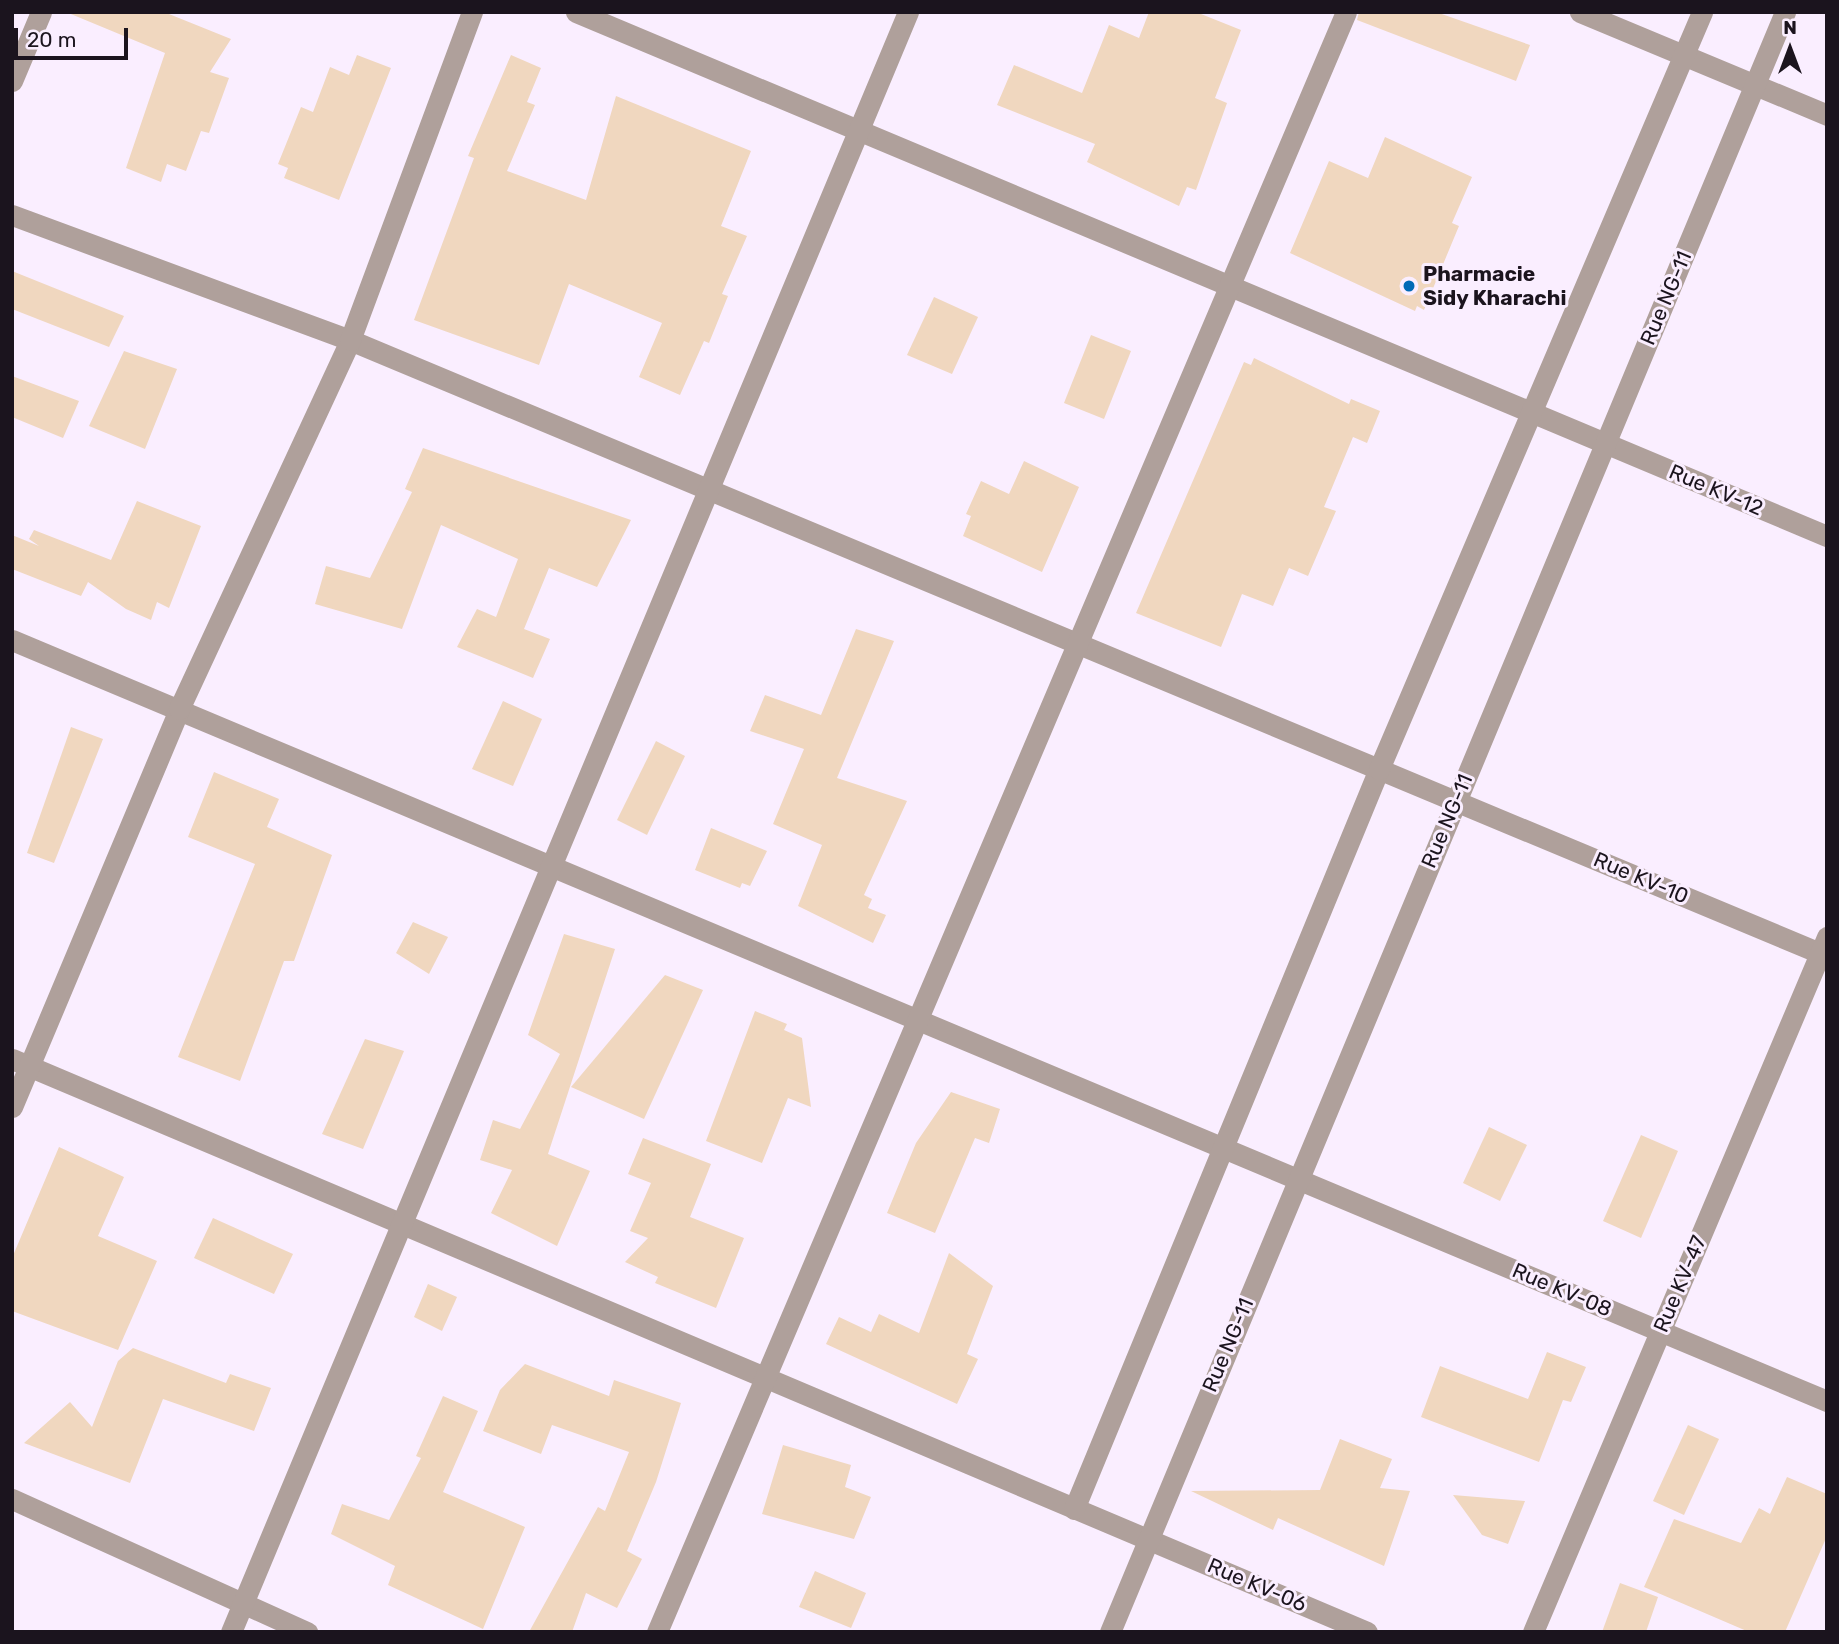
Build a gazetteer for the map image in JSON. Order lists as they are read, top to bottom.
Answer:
{
  "streets": {
    "street": [
      "Rue NG-11",
      "Rue KV-12",
      "Rue KV-10",
      "Rue KV-47",
      "Rue KV-08",
      "Rue KV-06"
    ]
  },
  "crossings": [
    ["Rue NG-11", "Rue KV-12"],
    ["Rue NG-11", "Rue KV-10"],
    ["Rue NG-11", "Rue KV-08"],
    ["Rue NG-11", "Rue KV-06"],
    ["Rue KV-10", "Rue KV-47"],
    ["Rue KV-47", "Rue KV-08"]
  ],
  "places": ["Pharmacie Sidy Kharachi"],
  "scale_bar": "20 m",
  "north": "top"
}
